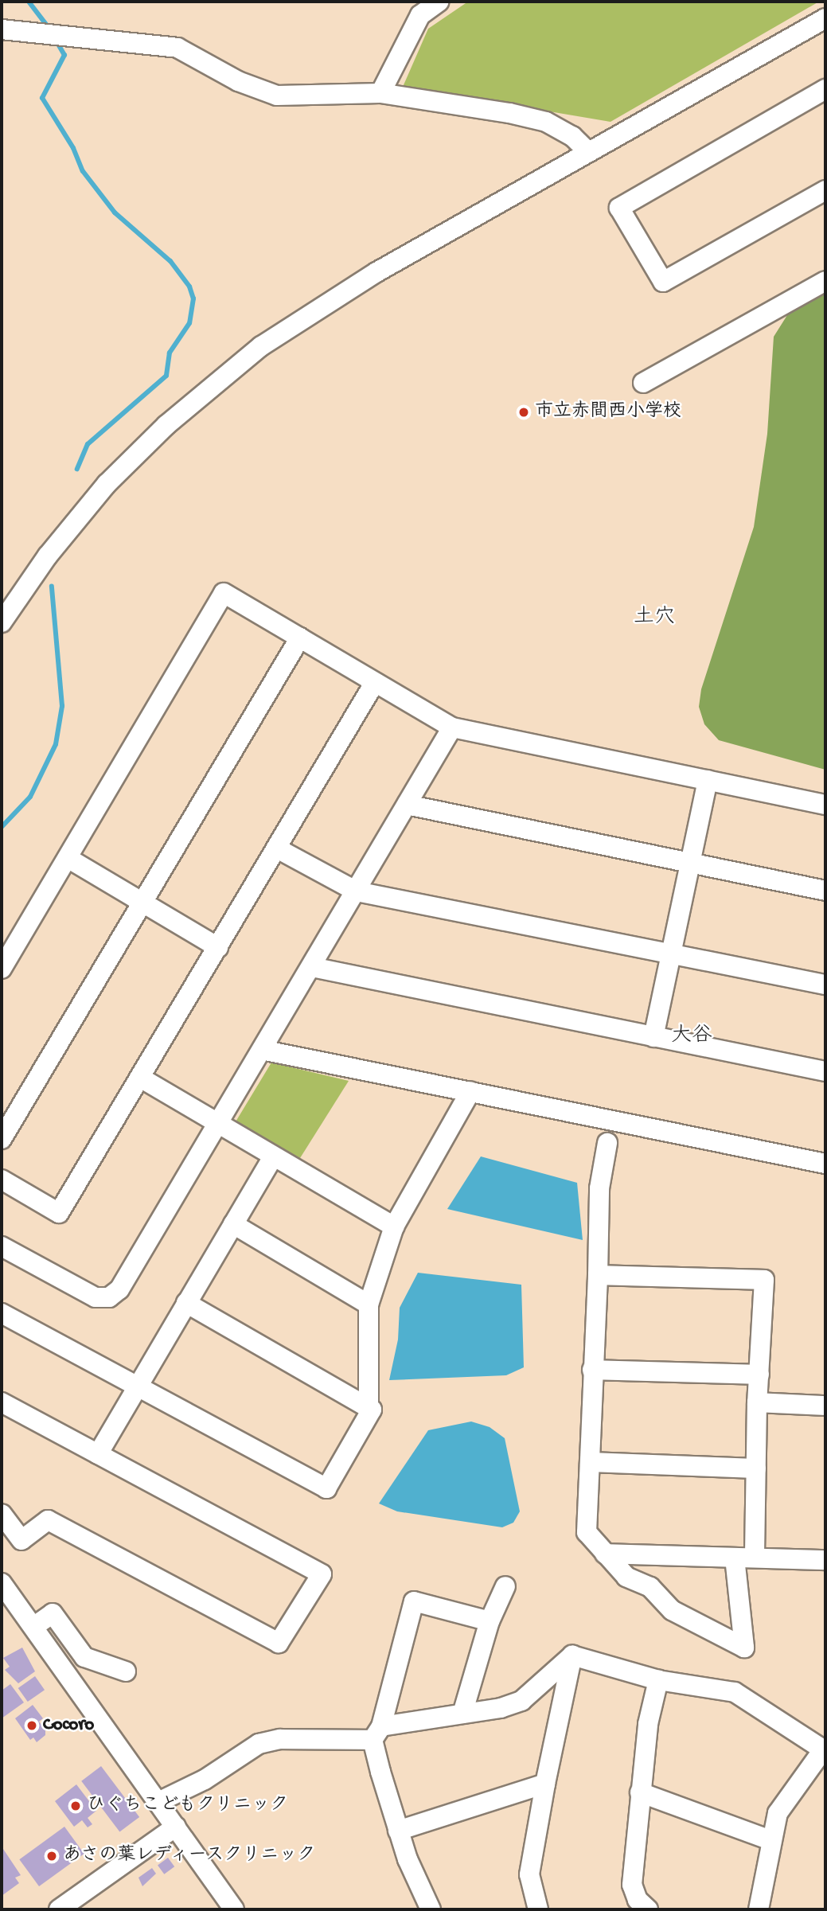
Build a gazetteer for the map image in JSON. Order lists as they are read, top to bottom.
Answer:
{
  "districts": ["土穴", "大谷"],
  "places": [
    "市立赤間西小学校",
    "Cocoro",
    "ひぐちこどもクリニック",
    "あさの葉レディースクリニック"
  ]
}
